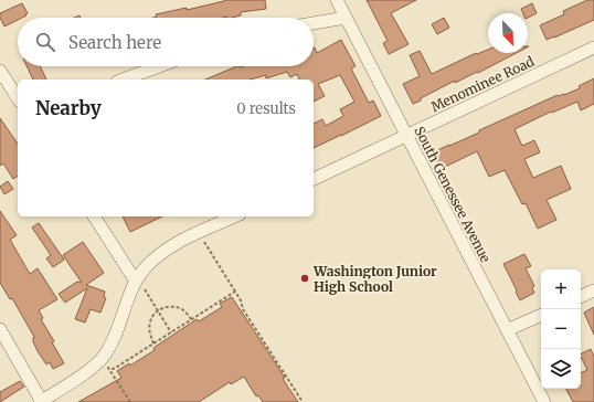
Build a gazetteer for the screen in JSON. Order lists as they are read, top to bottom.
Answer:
{
  "streets": {
    "street": ["Menominee Road", "South Genessee Avenue"]
  },
  "crossings": [
    ["Menominee Road", "South Genessee Avenue"]
  ],
  "places": ["Washington Junior High School"],
  "north": "bottom right",
  "page": {
    "search": "Search here",
    "heading": ["Nearby", "0 results"],
    "map_buttons": ["+", "−"]
  }
}
